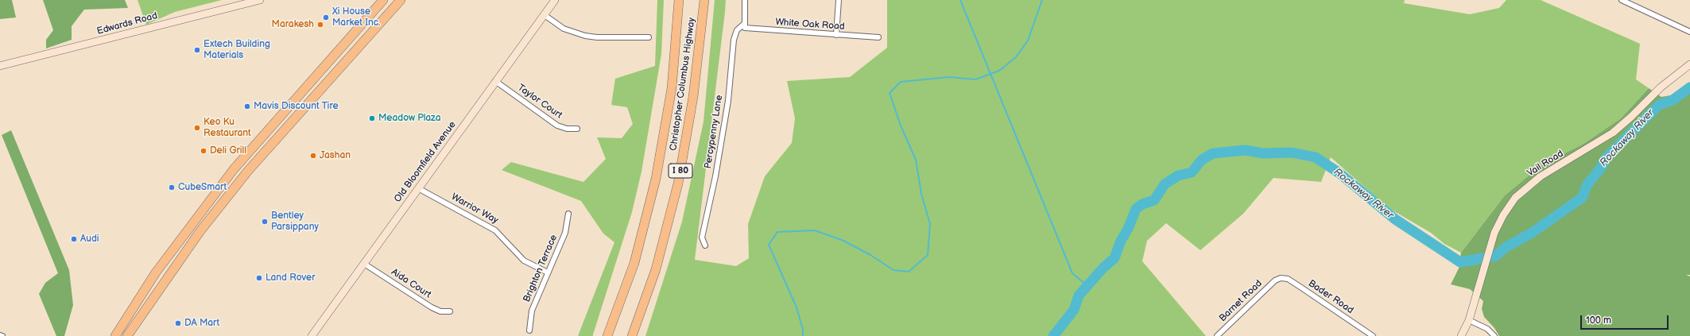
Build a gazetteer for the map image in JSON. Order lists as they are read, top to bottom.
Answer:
{
  "streets": {
    "highway": ["Christopher Columbus Highway", "I 80"],
    "street": [
      "Edwards Road",
      "White Oak Road",
      "Taylor Court",
      "Percypenny Lane",
      "Old Bloomfield Avenue",
      "Vail Road",
      "Warrior Way",
      "Brighton Terrace",
      "Aida Court",
      "Bader Road",
      "Barnet Road"
    ]
  },
  "crossings": [
    ["White Oak Road", "Percypenny Lane"],
    ["Taylor Court", "Old Bloomfield Avenue"],
    ["Old Bloomfield Avenue", "Warrior Way"],
    ["Old Bloomfield Avenue", "Aida Court"],
    ["Warrior Way", "Brighton Terrace"],
    ["Bader Road", "Barnet Road"]
  ],
  "water": ["Rockaway River"],
  "places": [
    "Xi House Market Inc.",
    "Marakesh",
    "Extech Building Materials",
    "Mavis Discount Tire",
    "Meadow Plaza",
    "Keo Ku Restaurant",
    "Deli Grill",
    "Jashan",
    "CubeSmart",
    "Bentley Parsippany",
    "Audi",
    "Land Rover",
    "DA Mart"
  ],
  "scale_bar": "100 m"
}
